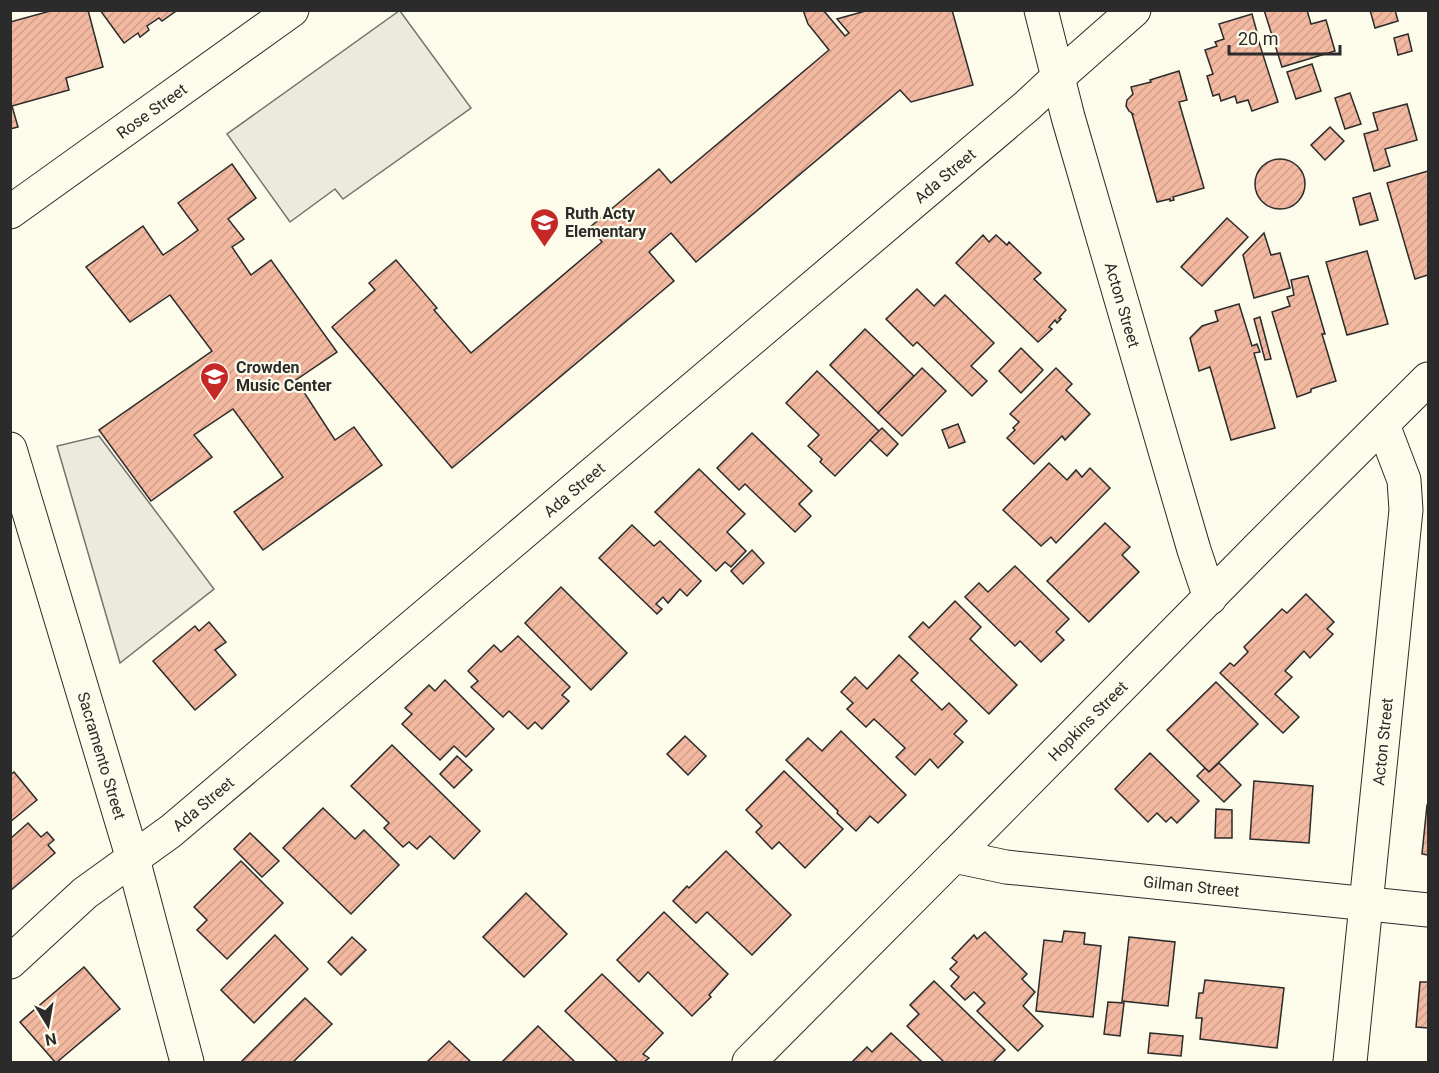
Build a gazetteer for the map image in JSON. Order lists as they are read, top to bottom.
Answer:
{
  "streets": {
    "street": [
      "Rose Street",
      "Ada Street",
      "Acton Street",
      "Hopkins Street",
      "Sacramento Street",
      "Gilman Street"
    ]
  },
  "crossings": [
    ["Ada Street", "Acton Street"],
    ["Ada Street", "Sacramento Street"],
    ["Acton Street", "Hopkins Street"],
    ["Acton Street", "Gilman Street"],
    ["Hopkins Street", "Gilman Street"]
  ],
  "places": {
    "school or university": ["Ruth Acty Elementary", "Crowden Music Center"]
  },
  "scale_bar": "20 m",
  "north": "bottom"
}
